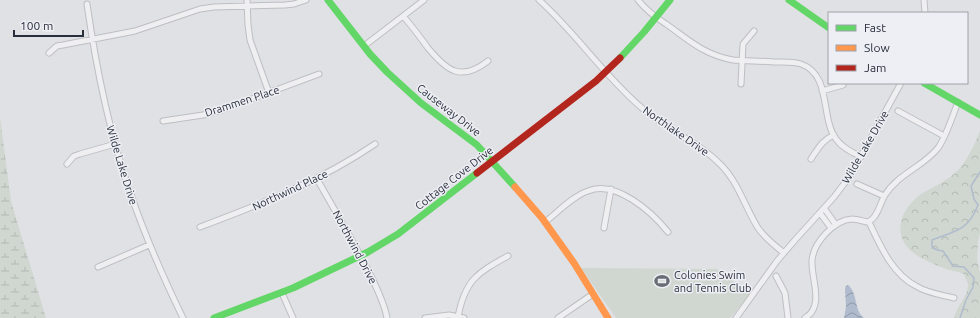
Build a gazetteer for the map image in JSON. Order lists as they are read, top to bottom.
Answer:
{
  "streets": {
    "street": [
      "Drammen Place",
      "Causeway Drive",
      "Northlake Drive",
      "Wilde Lake Drive",
      "Cottage Cove Drive",
      "Northwind Place",
      "Northwind Drive"
    ]
  },
  "crossings": [
    ["Causeway Drive", "Cottage Cove Drive"],
    ["Northlake Drive", "Wilde Lake Drive"],
    ["Northlake Drive", "Cottage Cove Drive"],
    ["Cottage Cove Drive", "Northwind Drive"],
    ["Northwind Place", "Northwind Drive"]
  ],
  "places": {
    "sports": ["Colonies Swim and Tennis Club"]
  },
  "legend": ["Fast", "Slow", "Jam"],
  "scale_bar": "100 m"
}
